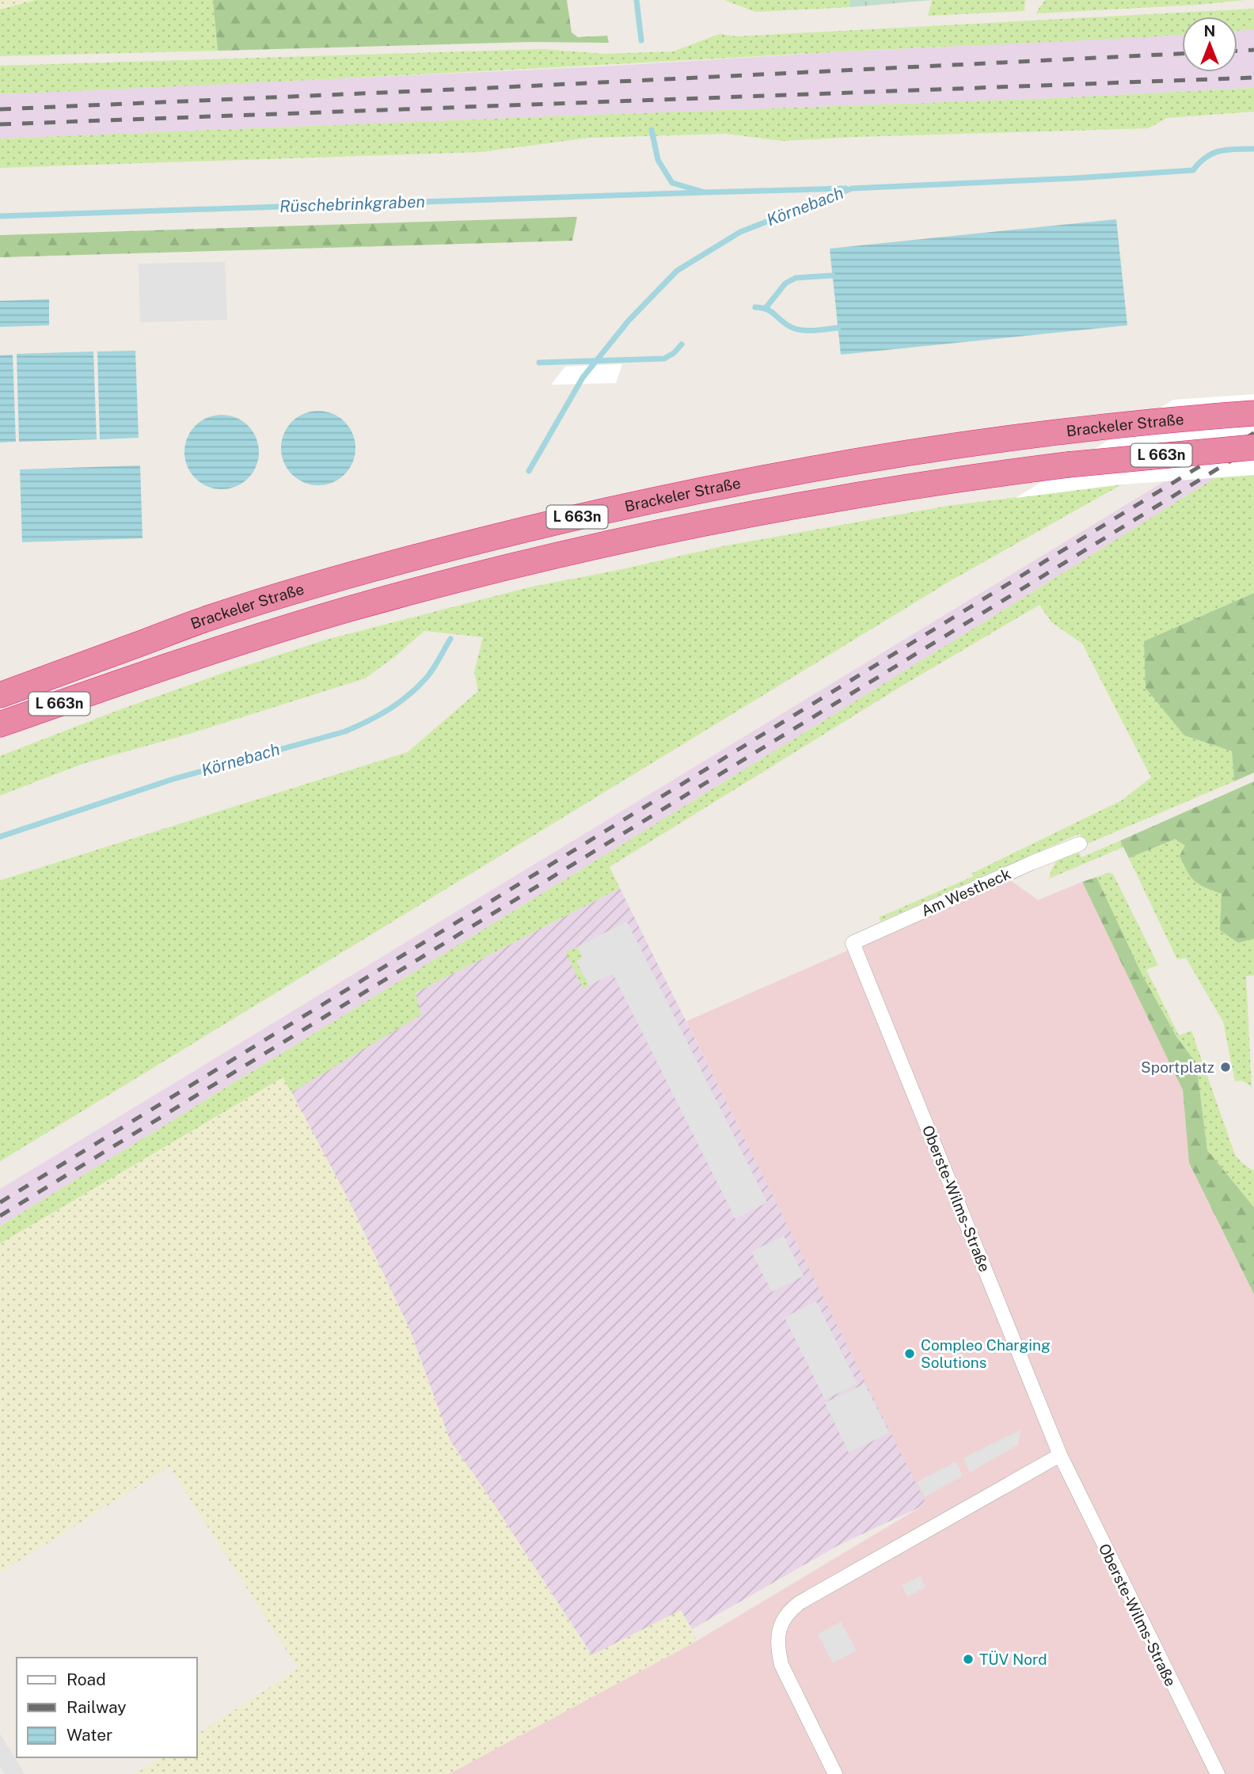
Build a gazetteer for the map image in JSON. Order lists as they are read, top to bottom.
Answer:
{
  "streets": {
    "highway": ["Brackeler Straße", "L 663n"],
    "street": ["Am Westheck", "Oberste-Wilms-Straße"]
  },
  "crossings": [
    ["Am Westheck", "Oberste-Wilms-Straße"]
  ],
  "water": ["Rüschebrinkgraben", "Körnebach"],
  "places": ["Sportplatz", "Compleo Charging Solutions", "TÜV Nord"],
  "legend": ["Road", "Railway", "Water"],
  "north": "top"
}
